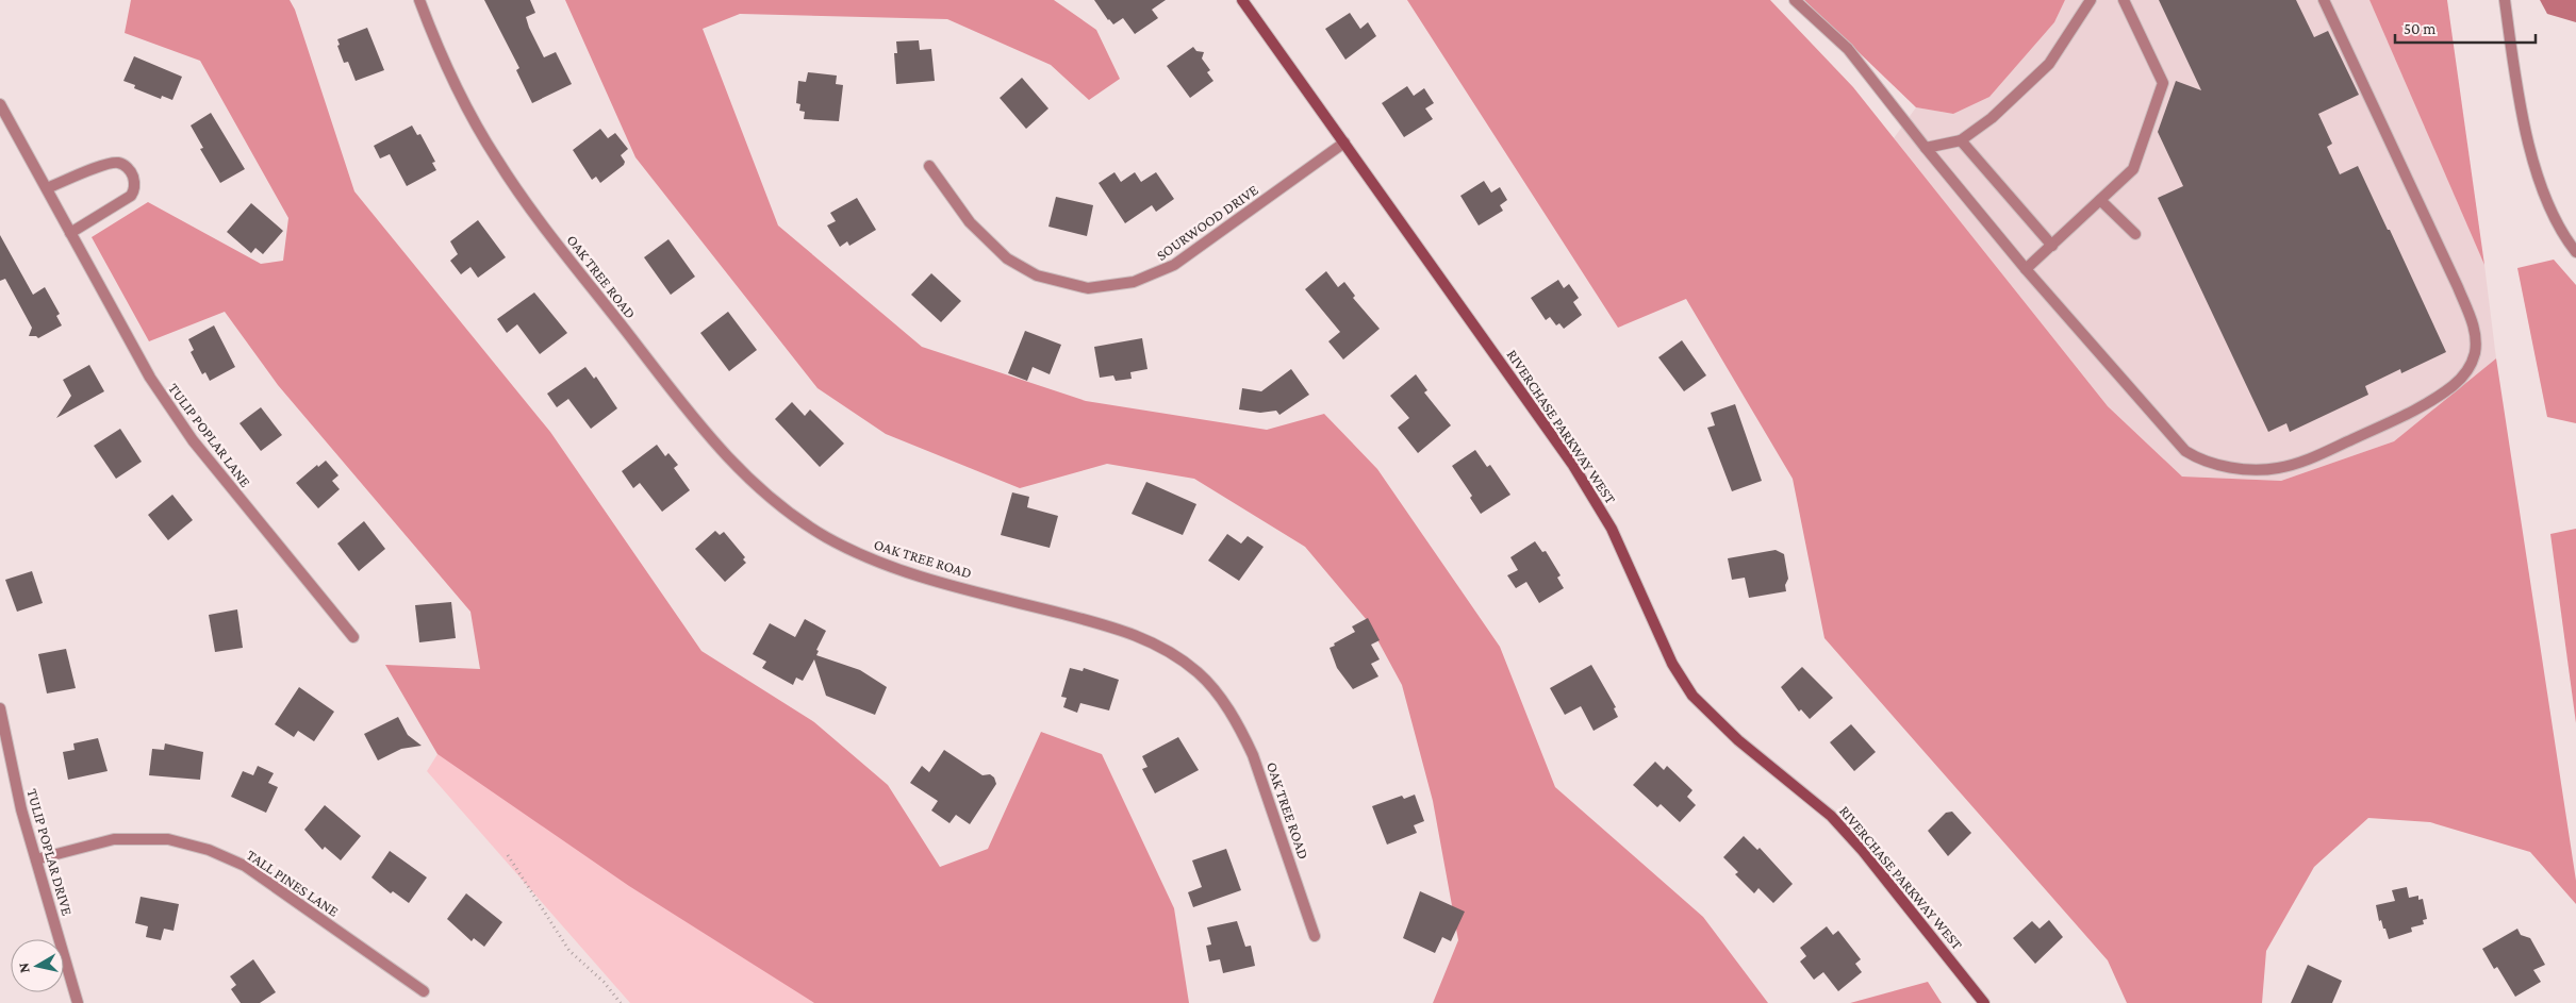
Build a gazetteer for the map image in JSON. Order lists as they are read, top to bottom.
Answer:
{
  "streets": {
    "street": [
      "SOURWOOD DRIVE",
      "OAK TREE ROAD",
      "RIVERCHASE PARKWAY WEST",
      "TULIP POPLAR LANE",
      "TULIP POPLAR DRIVE",
      "TALL PINES LANE"
    ]
  },
  "crossings": [
    ["SOURWOOD DRIVE", "RIVERCHASE PARKWAY WEST"],
    ["TULIP POPLAR DRIVE", "TALL PINES LANE"]
  ],
  "scale_bar": "50 m",
  "north": "left"
}
